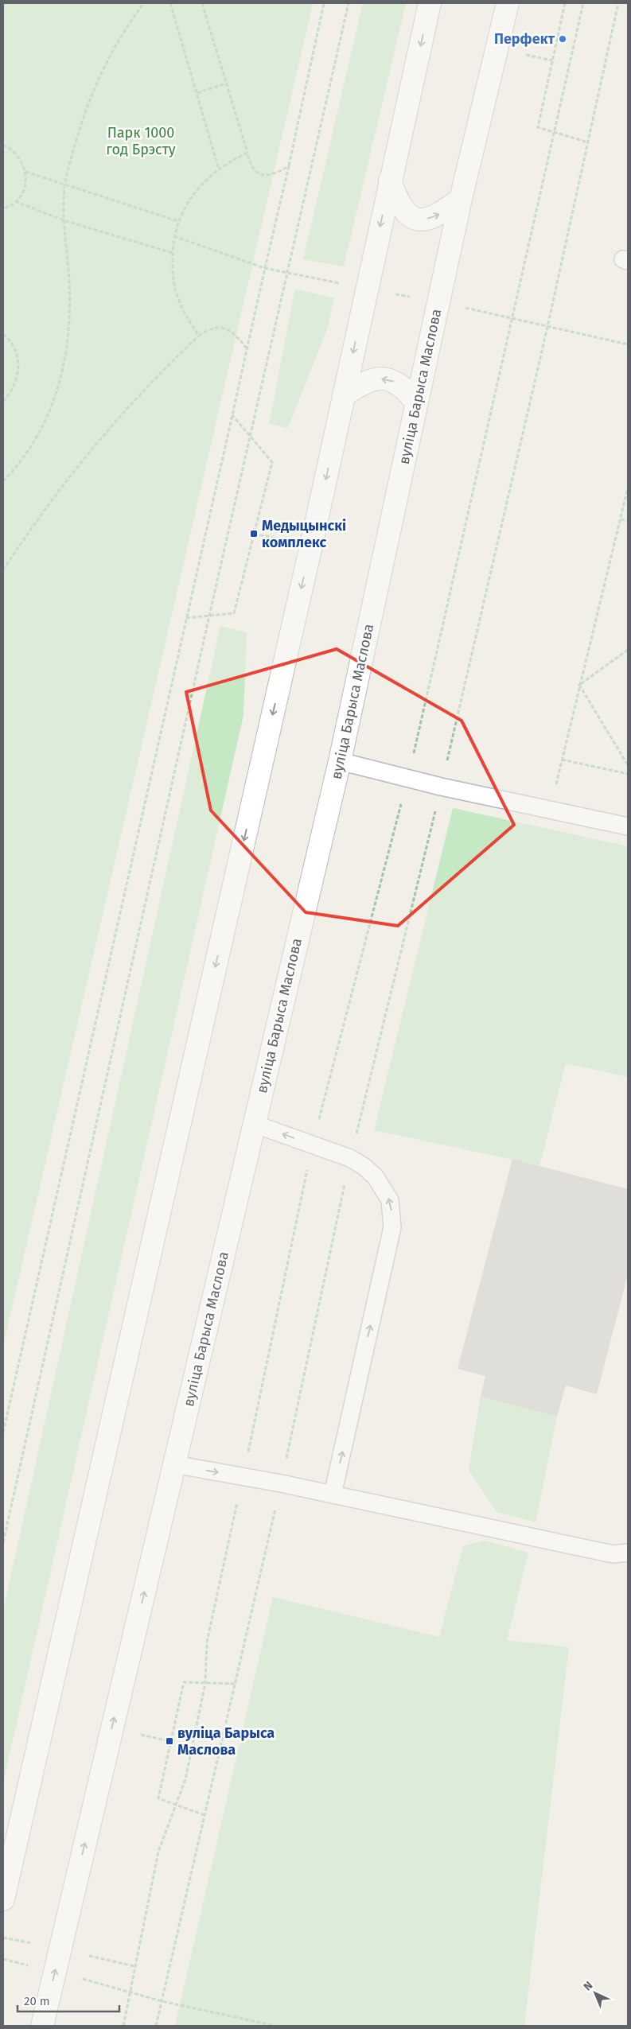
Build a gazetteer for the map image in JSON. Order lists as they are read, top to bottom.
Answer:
{
  "streets": {
    "main road": ["вуліца Барыса Маслова"]
  },
  "parks": ["Парк 1000 год Брэсту"],
  "places": {
    "other": ["Перфект"],
    "transit": ["Медыцынскі комплекс", "вуліца Барыса Маслова"]
  },
  "scale_bar": "20 m",
  "north": "top left"
}
